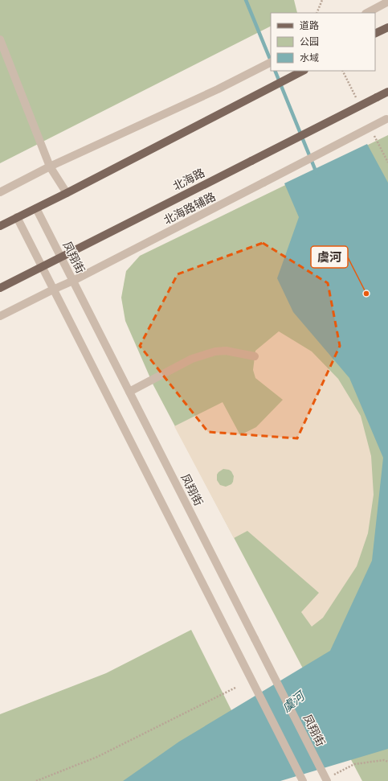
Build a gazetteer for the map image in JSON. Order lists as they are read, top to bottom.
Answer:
{
  "streets": {
    "main road": ["北海路"],
    "street": ["北海路辅路", "凤翔街"]
  },
  "crossings": [
    ["北海路", "凤翔街"],
    ["北海路辅路", "凤翔街"]
  ],
  "water": ["虞河"],
  "places": ["虞河"],
  "legend": ["道路", "公园", "水域"]
}
